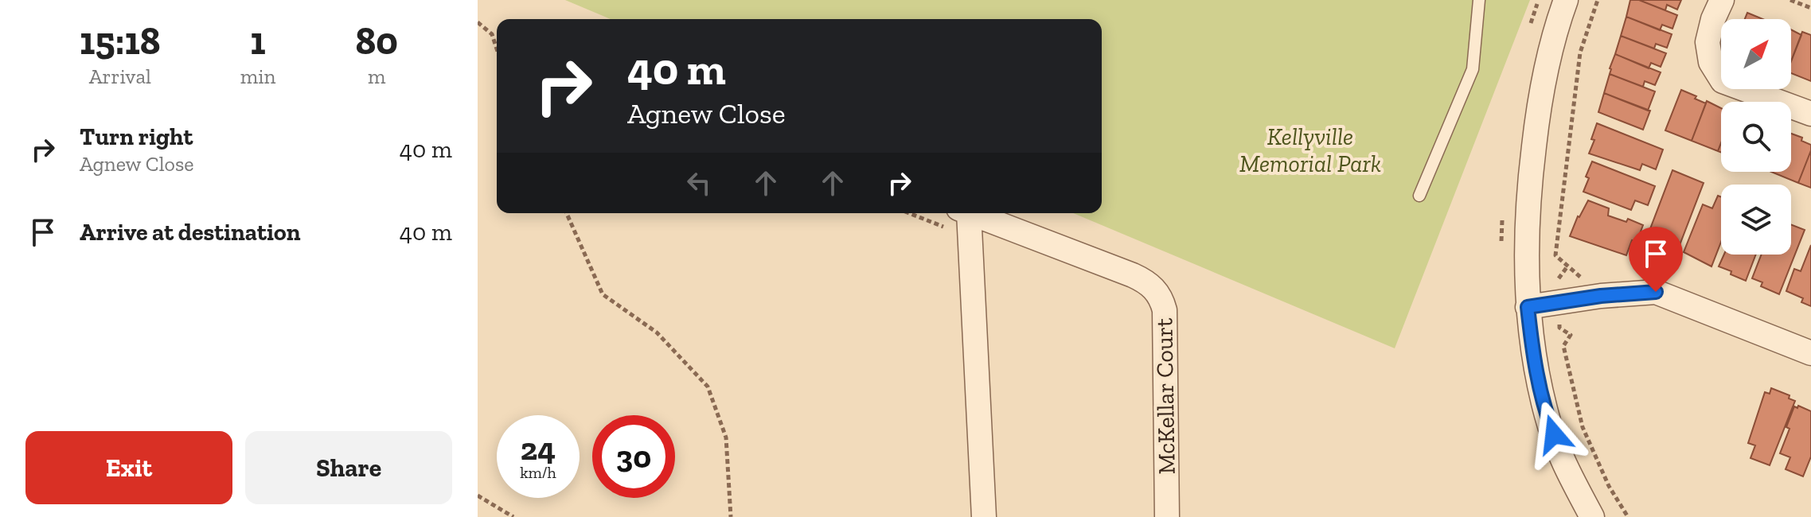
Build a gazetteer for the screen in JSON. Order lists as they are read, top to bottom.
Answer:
{
  "streets": {
    "street": ["McKellar Court"]
  },
  "parks": ["Kellyville Memorial Park"],
  "north": "top right",
  "page": {
    "eta": [
      "15:18",
      "Arrival",
      "1",
      "min",
      "80",
      "m"
    ],
    "turn": ["40 m", "Agnew Close"],
    "list": [
      {
        "name": "Turn right",
        "note": "Agnew Close",
        "value": "40 m"
      },
      {
        "name": "Arrive at destination",
        "value": "40 m"
      }
    ],
    "speed": "24 km/h",
    "limit": "30",
    "buttons": ["Exit", "Share"]
  }
}
